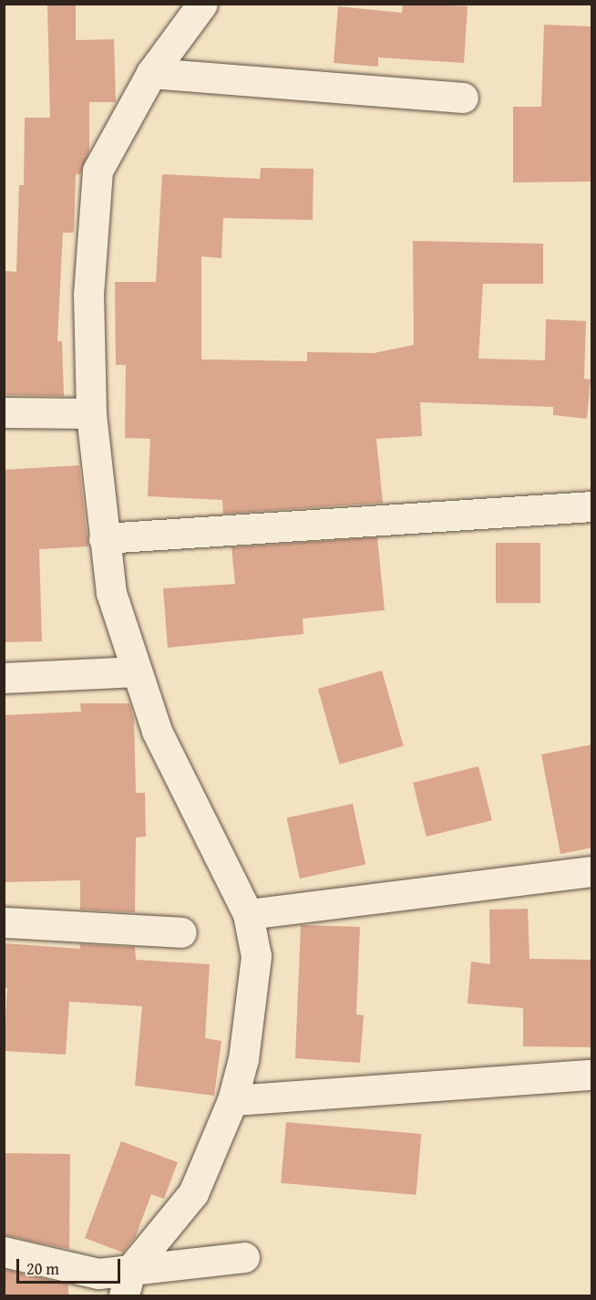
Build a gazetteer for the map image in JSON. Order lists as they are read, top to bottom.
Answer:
{
  "scale_bar": "20 m"
}
